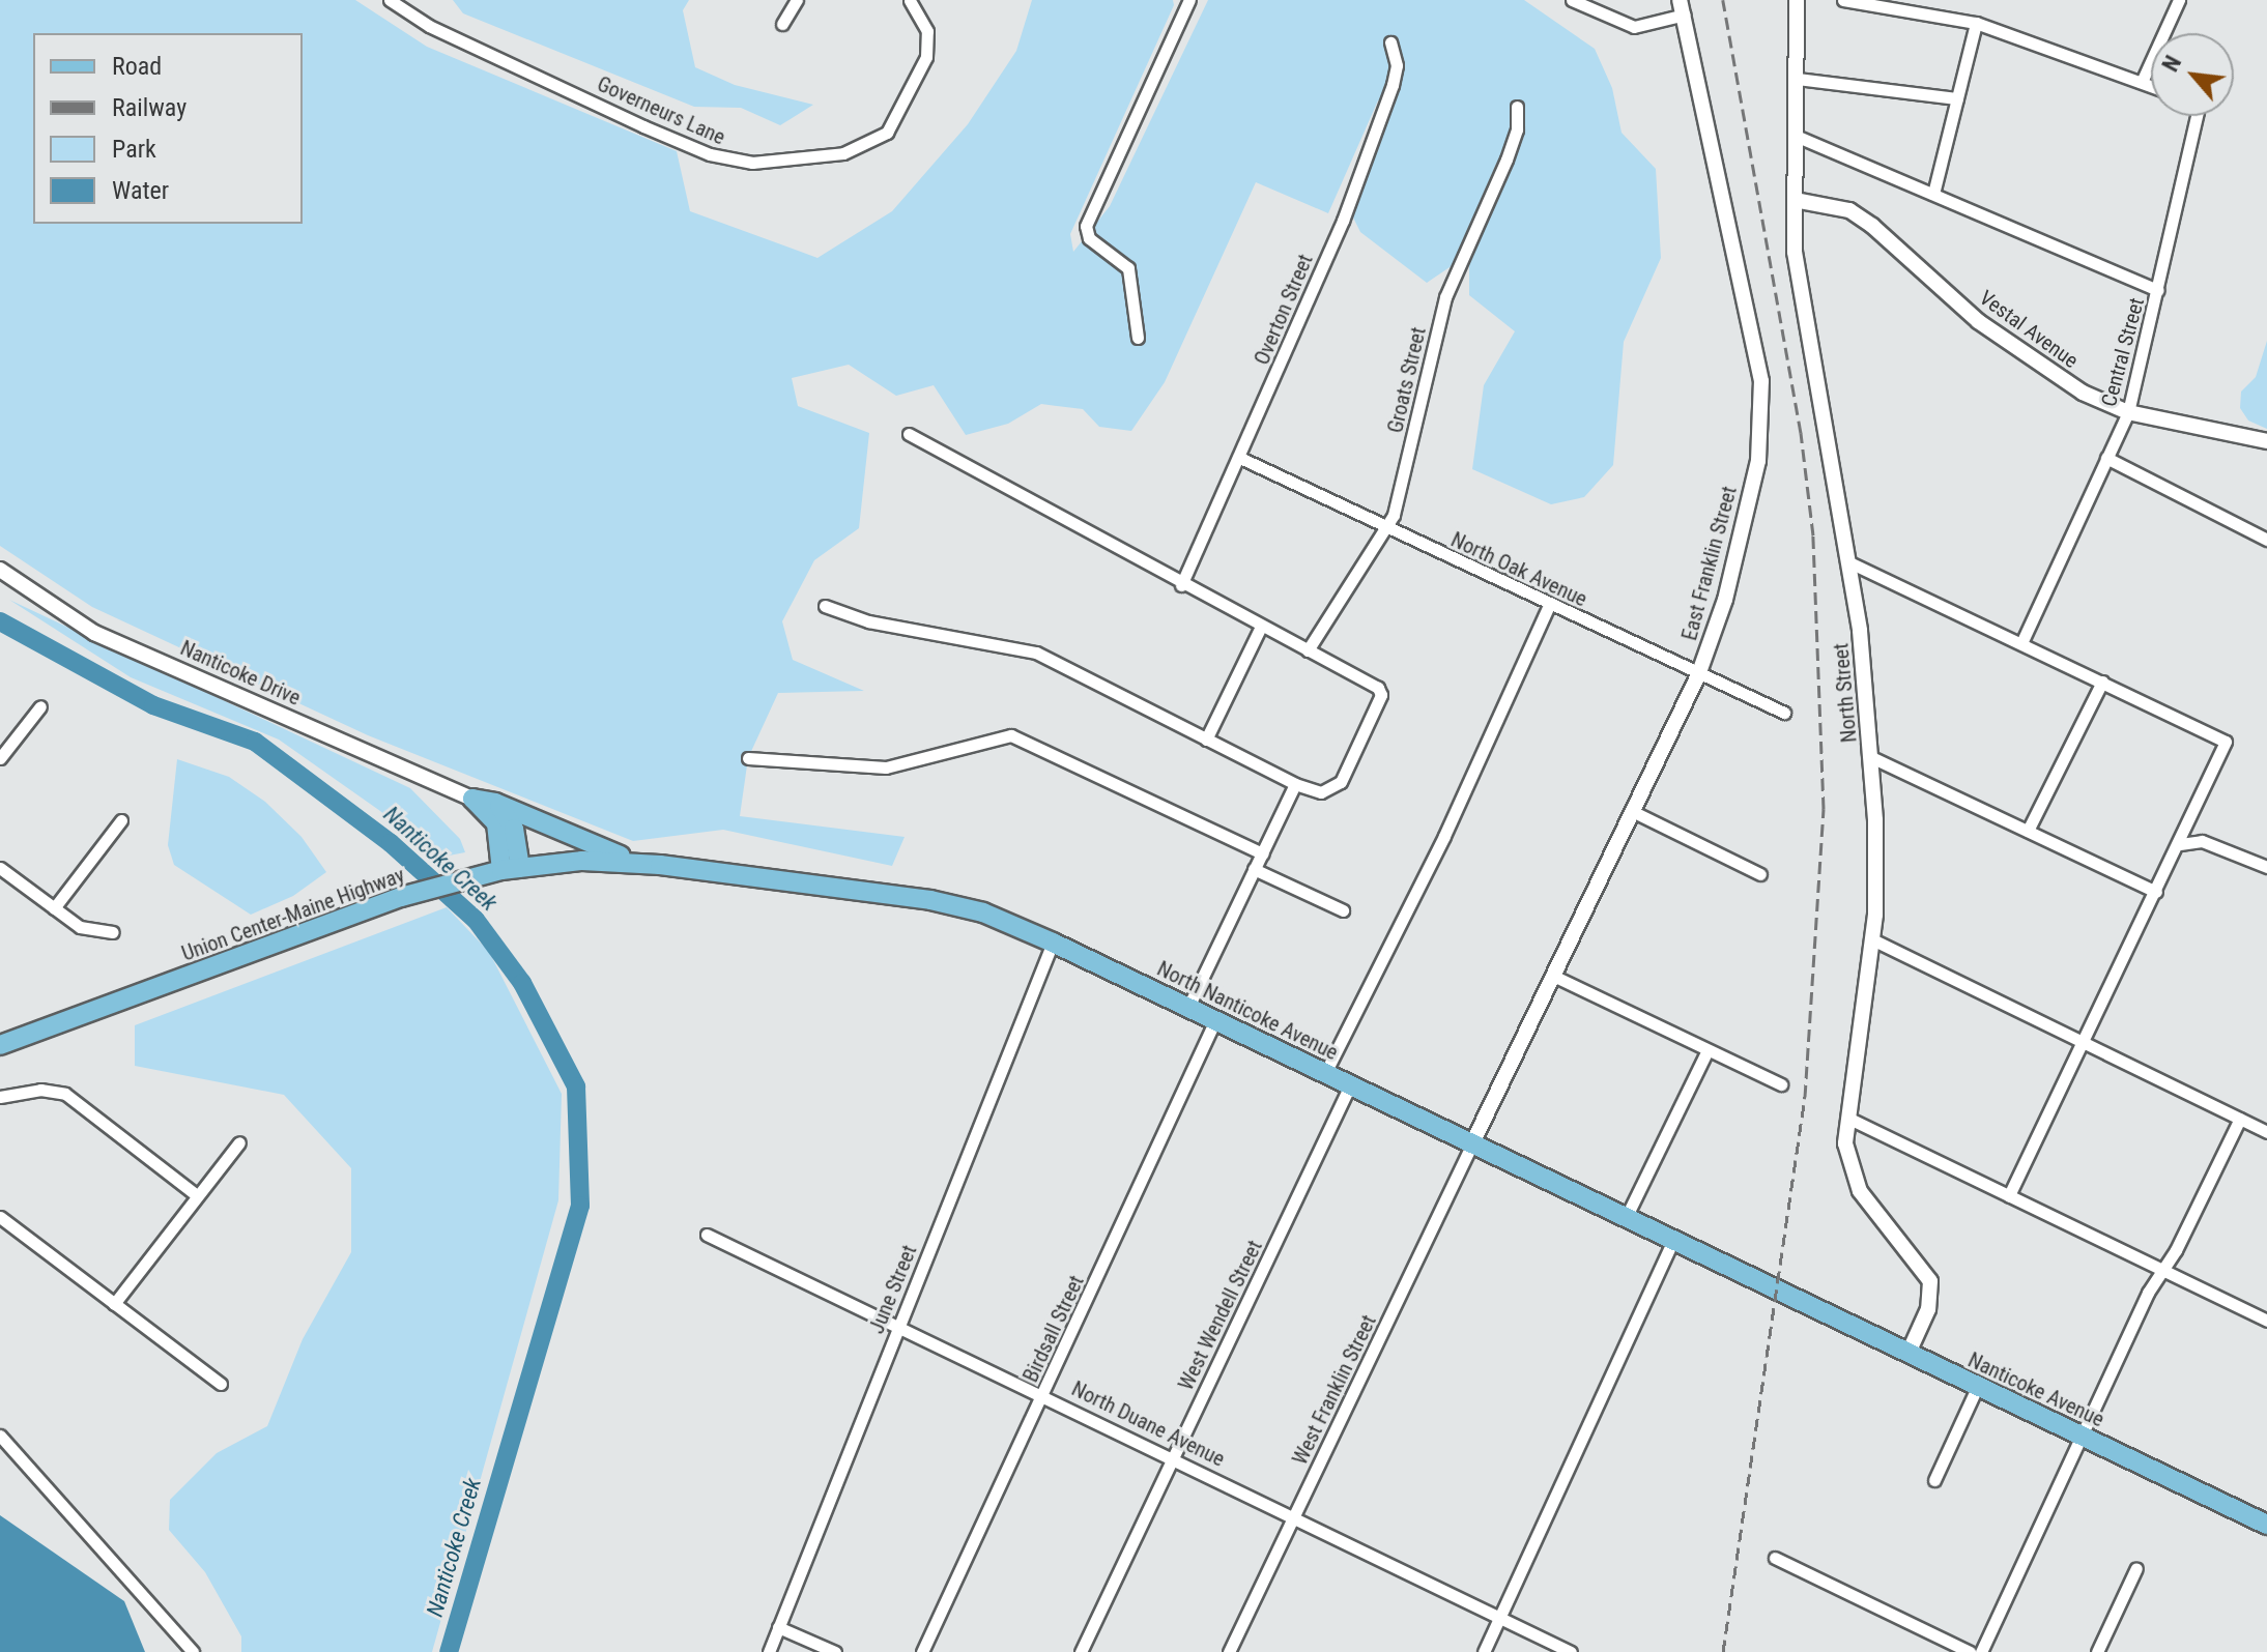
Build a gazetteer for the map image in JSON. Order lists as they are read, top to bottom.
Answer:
{
  "streets": {
    "main road": ["Union Center-Maine Highway", "North Nanticoke Avenue", "Nanticoke Avenue"],
    "street": [
      "Governeurs Lane",
      "Overton Street",
      "Vestal Avenue",
      "Central Street",
      "Groats Street",
      "East Franklin Street",
      "North Oak Avenue",
      "Nanticoke Drive",
      "North Street",
      "June Street",
      "West Wendell Street",
      "Birdsall Street",
      "West Franklin Street",
      "North Duane Avenue"
    ]
  },
  "crossings": [
    ["Overton Street", "North Oak Avenue"],
    ["Vestal Avenue", "Central Street"],
    ["Vestal Avenue", "North Street"],
    ["Groats Street", "North Oak Avenue"],
    ["East Franklin Street", "North Oak Avenue"],
    ["East Franklin Street", "North Nanticoke Avenue"],
    ["East Franklin Street", "West Franklin Street"],
    ["North Street", "Nanticoke Avenue"],
    ["Union Center-Maine Highway", "North Nanticoke Avenue"],
    ["North Nanticoke Avenue", "June Street"],
    ["North Nanticoke Avenue", "West Wendell Street"],
    ["North Nanticoke Avenue", "Birdsall Street"],
    ["North Nanticoke Avenue", "West Franklin Street"],
    ["North Nanticoke Avenue", "Nanticoke Avenue"],
    ["June Street", "North Duane Avenue"],
    ["West Wendell Street", "North Duane Avenue"],
    ["Birdsall Street", "North Duane Avenue"],
    ["West Franklin Street", "North Duane Avenue"]
  ],
  "water": ["Nanticoke Creek"],
  "legend": [
    "Road",
    "Railway",
    "Park",
    "Water"
  ],
  "north": "top left"
}
